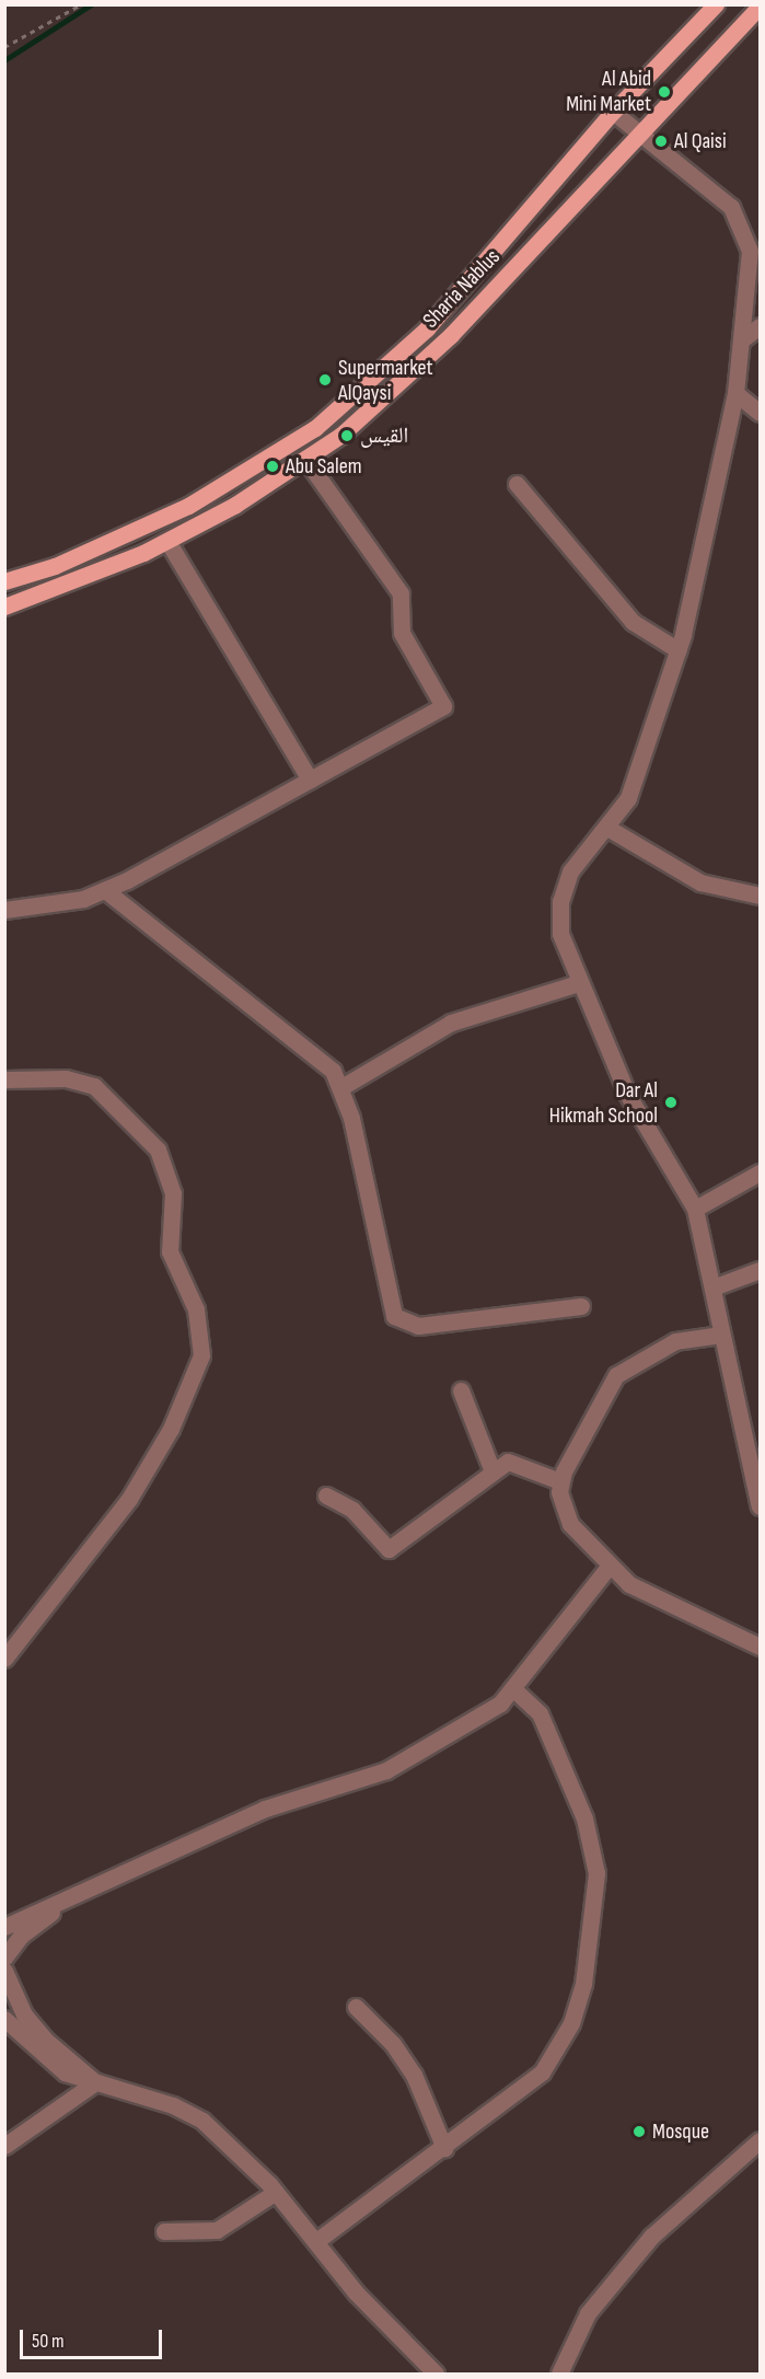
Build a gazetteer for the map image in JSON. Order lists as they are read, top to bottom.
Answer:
{
  "streets": {
    "main road": ["Sharia Nablus"]
  },
  "places": [
    "Al Abid Mini Market",
    "Al Qaisi",
    "Supermarket AlQaysi",
    "القيس",
    "Abu Salem",
    "Dar Al Hikmah School",
    "Mosque"
  ],
  "scale_bar": "50 m"
}
